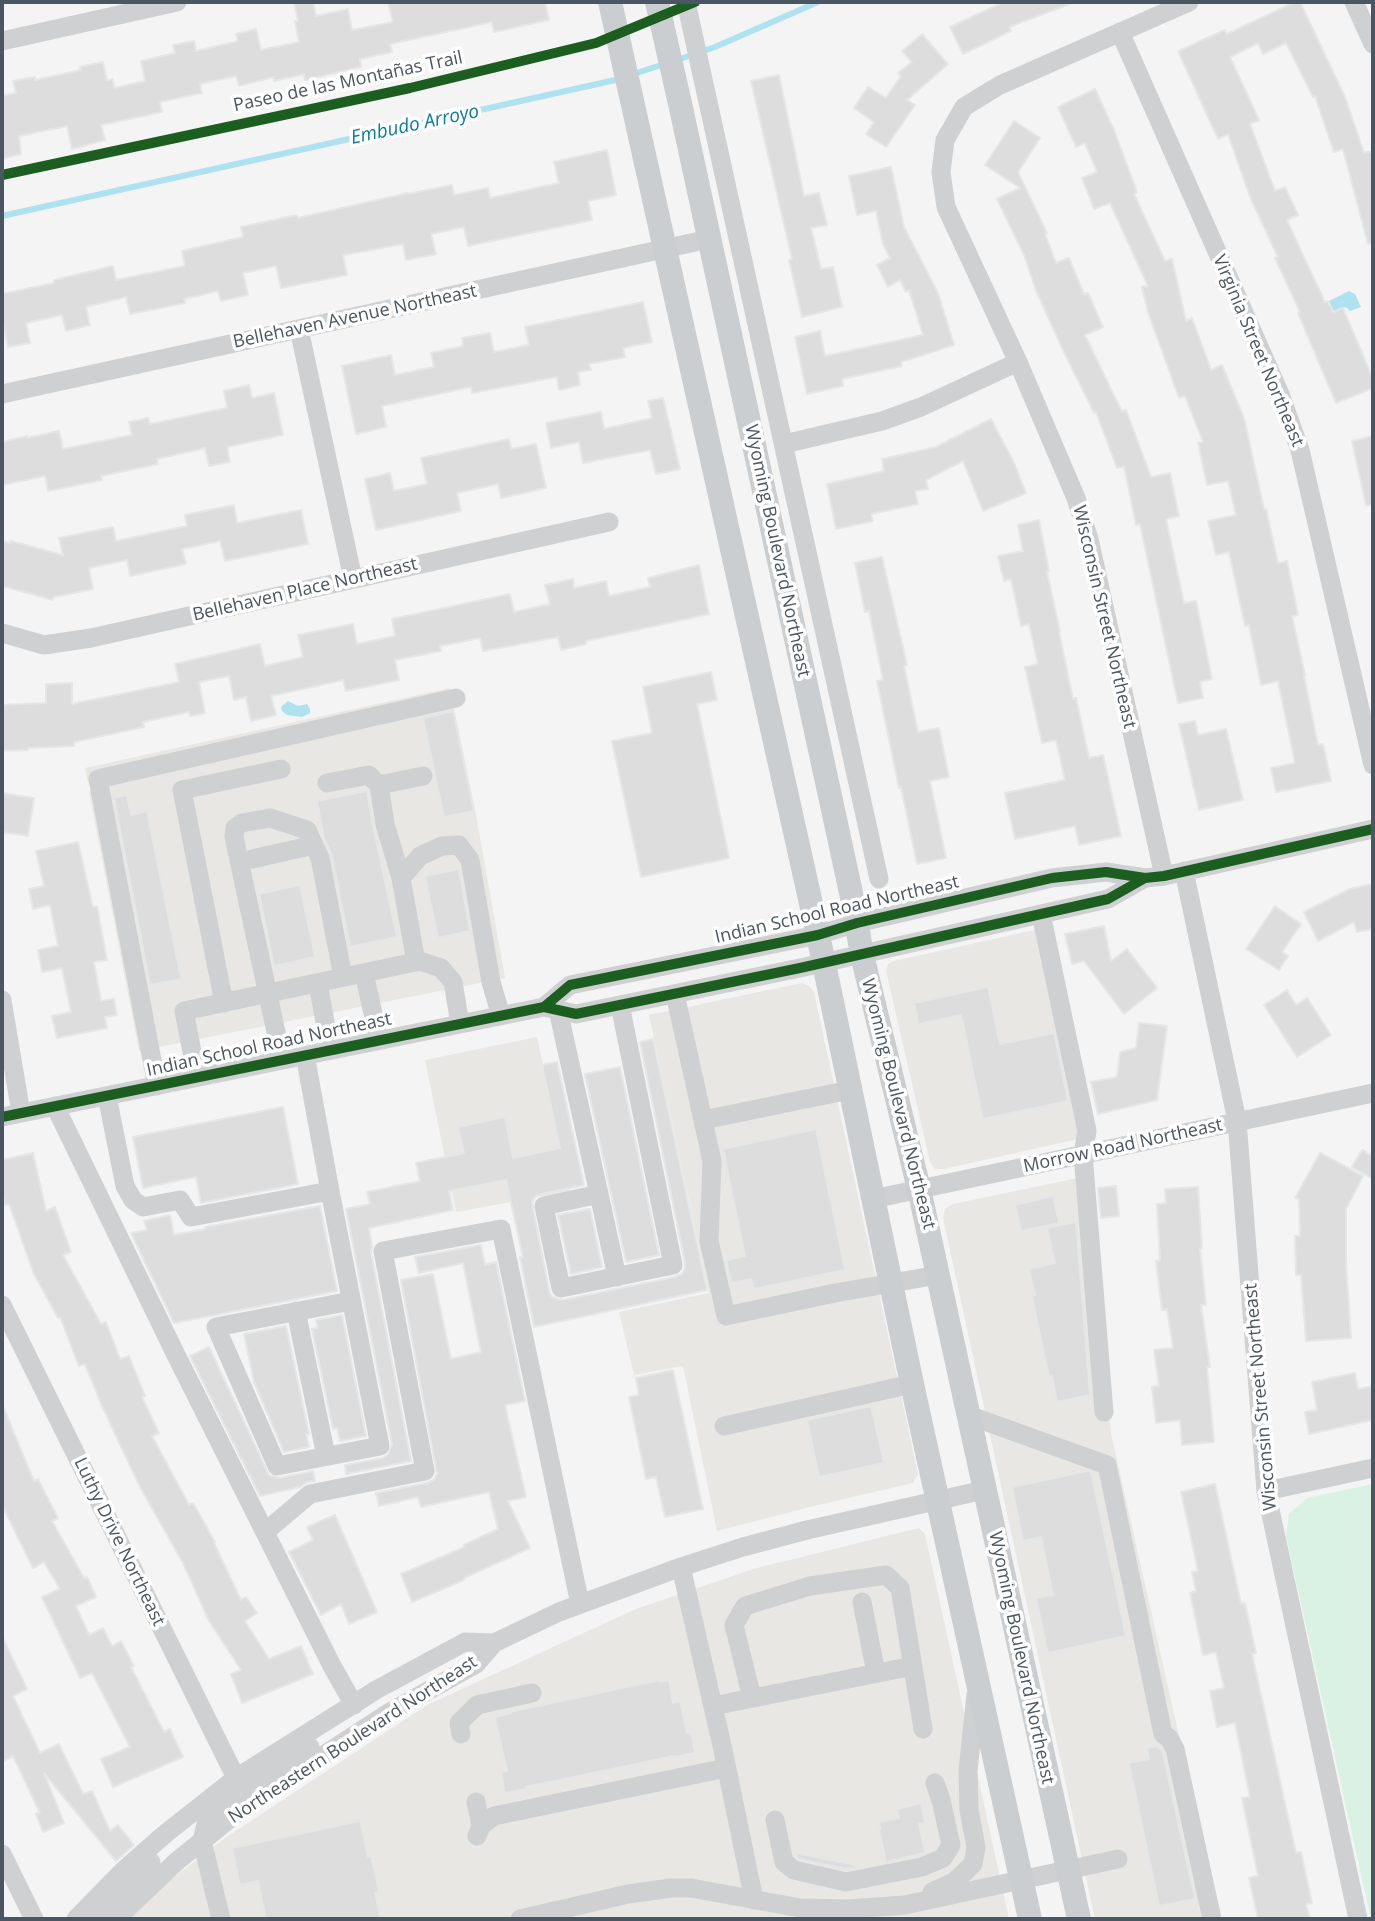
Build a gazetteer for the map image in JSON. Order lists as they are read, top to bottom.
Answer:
{
  "streets": {
    "main road": ["Wyoming Boulevard Northeast"],
    "street": [
      "Bellehaven Avenue Northeast",
      "Virginia Street Northeast",
      "Bellehaven Place Northeast",
      "Wisconsin Street Northeast",
      "Indian School Road Northeast",
      "Morrow Road Northeast",
      "Luthy Drive Northeast",
      "Northeastern Boulevard Northeast"
    ],
    "cycle path": ["Paseo de las Montañas Trail"]
  },
  "crossings": [
    ["Bellehaven Avenue Northeast", "Wyoming Boulevard Northeast"],
    ["Virginia Street Northeast", "Wisconsin Street Northeast"],
    ["Wyoming Boulevard Northeast", "Indian School Road Northeast"],
    ["Wyoming Boulevard Northeast", "Morrow Road Northeast"],
    ["Wyoming Boulevard Northeast", "Northeastern Boulevard Northeast"],
    ["Wisconsin Street Northeast", "Indian School Road Northeast"],
    ["Wisconsin Street Northeast", "Morrow Road Northeast"],
    ["Luthy Drive Northeast", "Northeastern Boulevard Northeast"]
  ],
  "water": ["Embudo Arroyo"]
}
